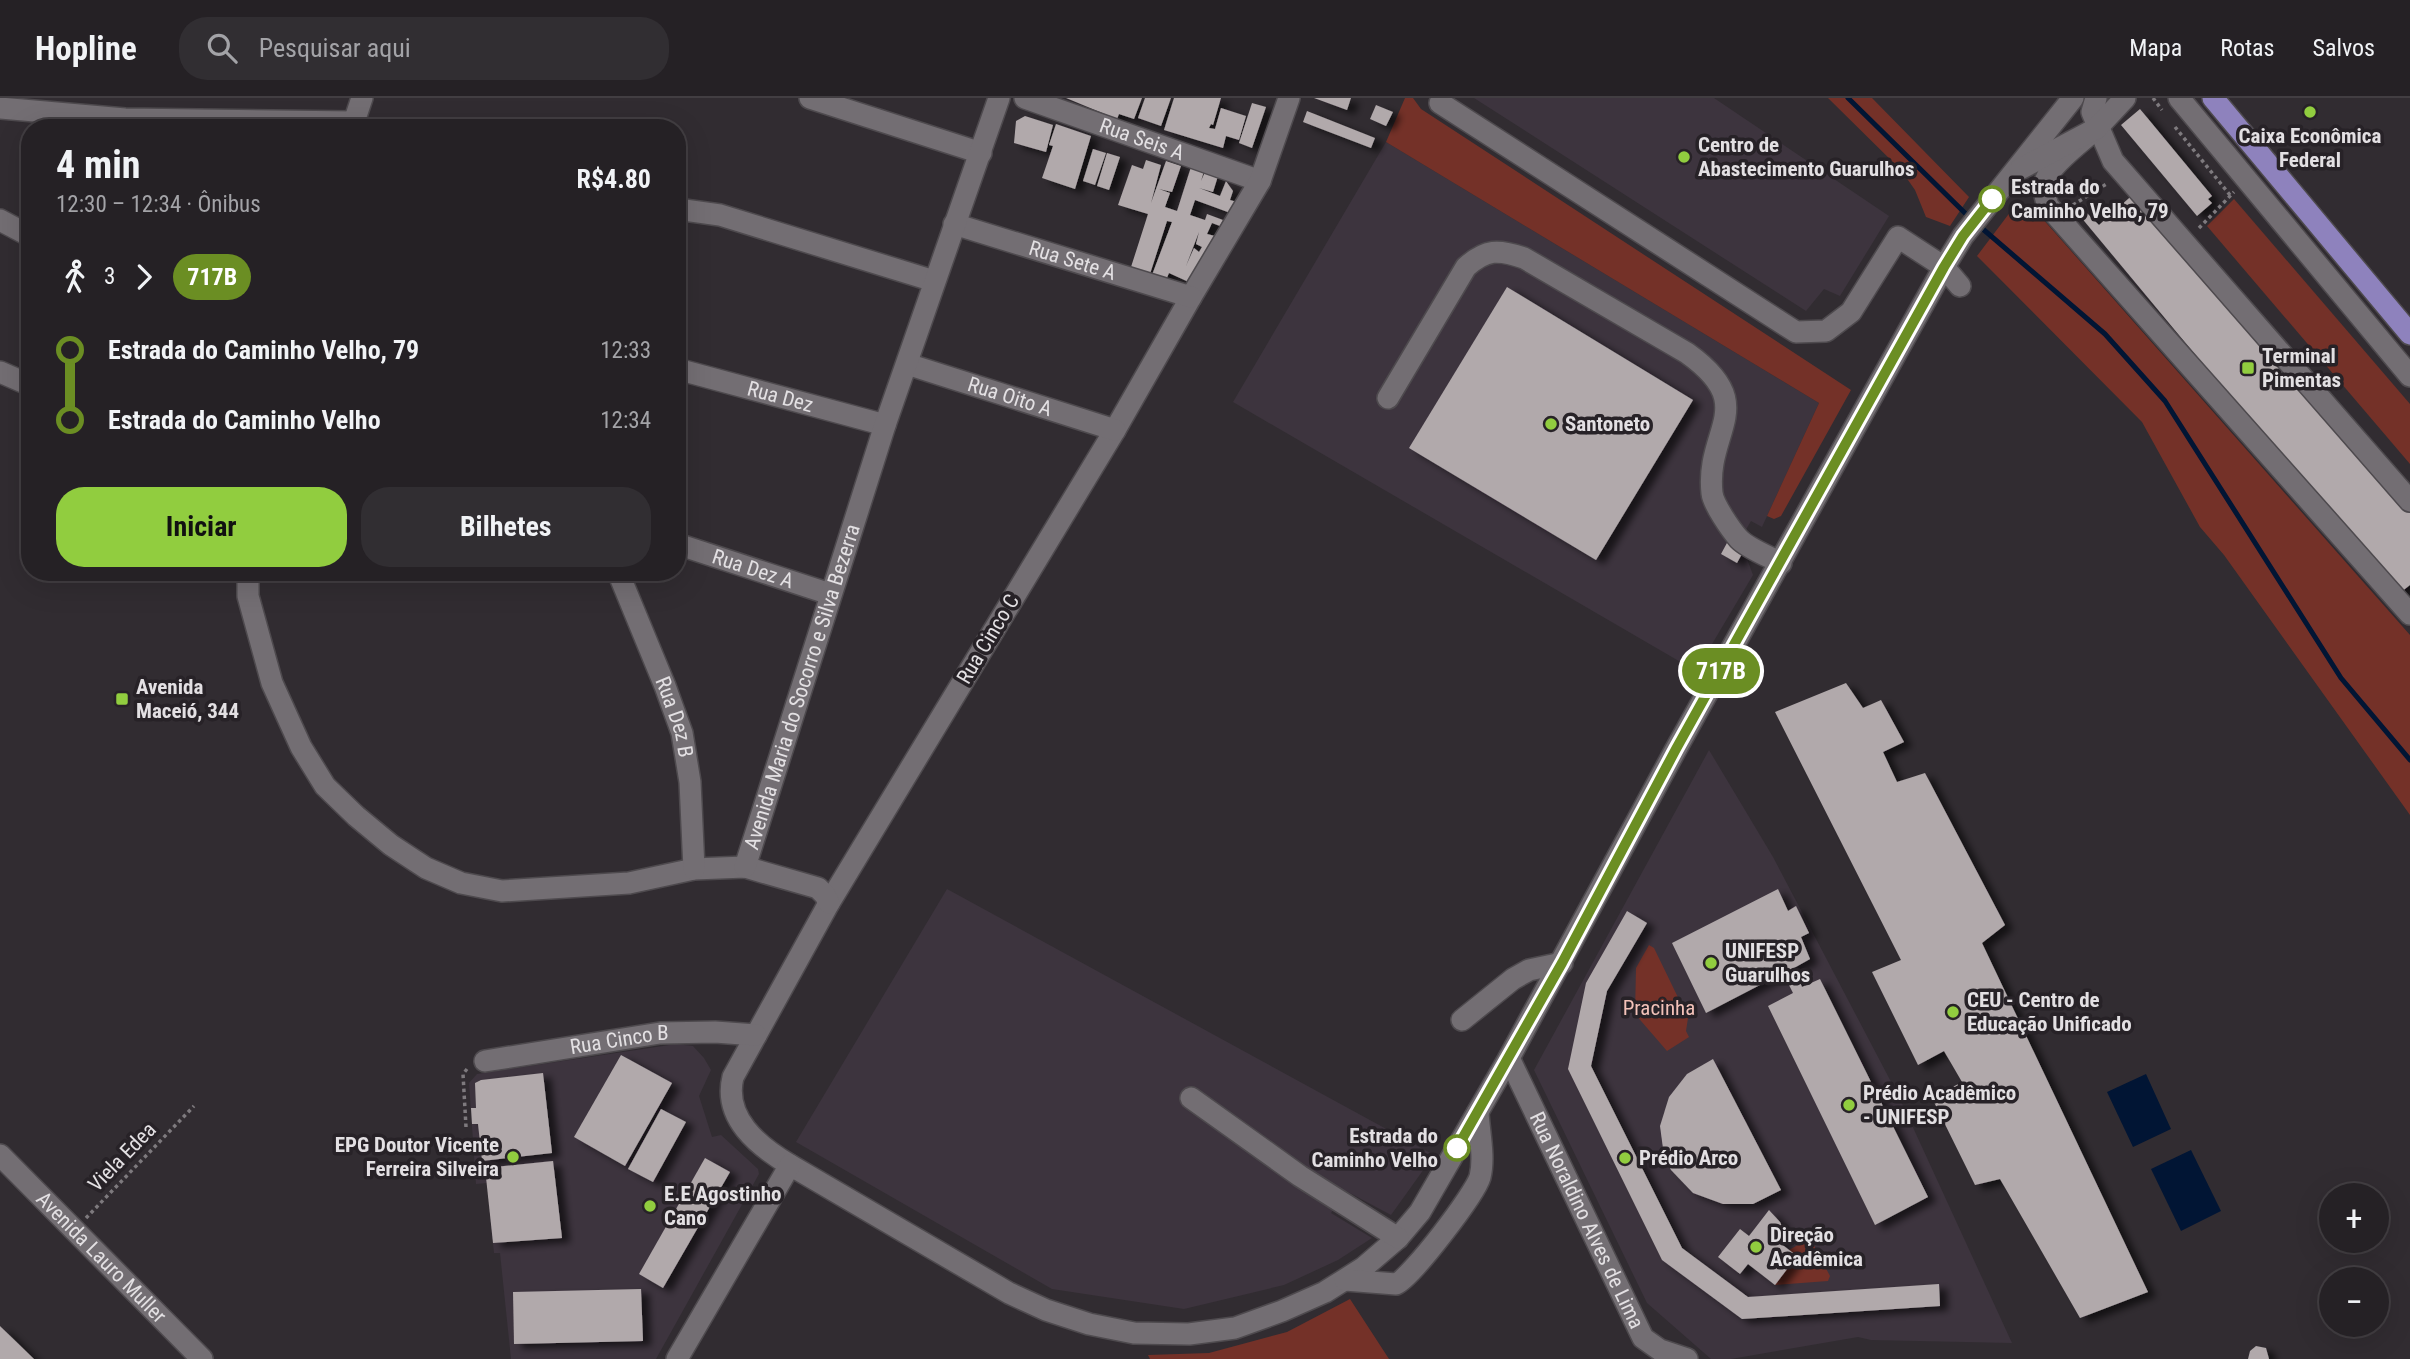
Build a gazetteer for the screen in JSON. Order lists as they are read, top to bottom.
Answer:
{
  "streets": {
    "street": [
      "Rua Seis A",
      "Rua Sete A",
      "Rua Dez",
      "Rua Oito A",
      "Rua Dez A",
      "Rua Cinco C",
      "Avenida Maria do Socorro e Silva Bezerra",
      "Rua Dez B",
      "Rua Cinco B",
      "Rua Noraldino Alves de Lima",
      "Avenida Lauro Muller"
    ],
    "path": ["Viela Edea"]
  },
  "crossings": [
    ["Rua Seis A", "Rua Cinco C"],
    ["Rua Sete A", "Rua Cinco C"],
    ["Rua Sete A", "Avenida Maria do Socorro e Silva Bezerra"],
    ["Rua Dez", "Avenida Maria do Socorro e Silva Bezerra"],
    ["Rua Oito A", "Rua Cinco C"],
    ["Rua Oito A", "Avenida Maria do Socorro e Silva Bezerra"],
    ["Rua Dez A", "Avenida Maria do Socorro e Silva Bezerra"],
    ["Rua Cinco C", "Rua Cinco B"],
    ["Avenida Maria do Socorro e Silva Bezerra", "Rua Dez B"],
    ["Viela Edea", "Avenida Lauro Muller"]
  ],
  "parks": ["Pracinha"],
  "places": {
    "other": [
      "Caixa Econômica Federal",
      "Centro de Abastecimento Guarulhos",
      "Estrada do Caminho Velho, 79",
      "Santoneto",
      "UNIFESP Guarulhos",
      "CEU - Centro de Educação Unificado",
      "Prédio Acadêmico - UNIFESP",
      "Estrada do Caminho Velho",
      "EPG Doutor Vicente Ferreira Silveira",
      "Prédio Arco",
      "E.E Agostinho Cano",
      "Direção Acadêmica"
    ],
    "transit": ["Terminal Pimentas", "Avenida Maceió, 344"]
  },
  "lines": ["bus line 717B"],
  "page": {
    "header": "Hopline",
    "search": "Pesquisar aqui",
    "nav": ["Mapa", "Rotas", "Salvos"],
    "on_map": "717B",
    "heading": ["4 min", "12:30 – 12:34 · Ônibus", "R$4.80"],
    "legs": ["3", "717B"],
    "list": [
      {
        "name": "Estrada do Caminho Velho, 79",
        "value": "12:33"
      },
      {
        "name": "Estrada do Caminho Velho",
        "value": "12:34"
      }
    ],
    "buttons": ["Iniciar", "Bilhetes"],
    "map_buttons": ["+", "−"]
  }
}
